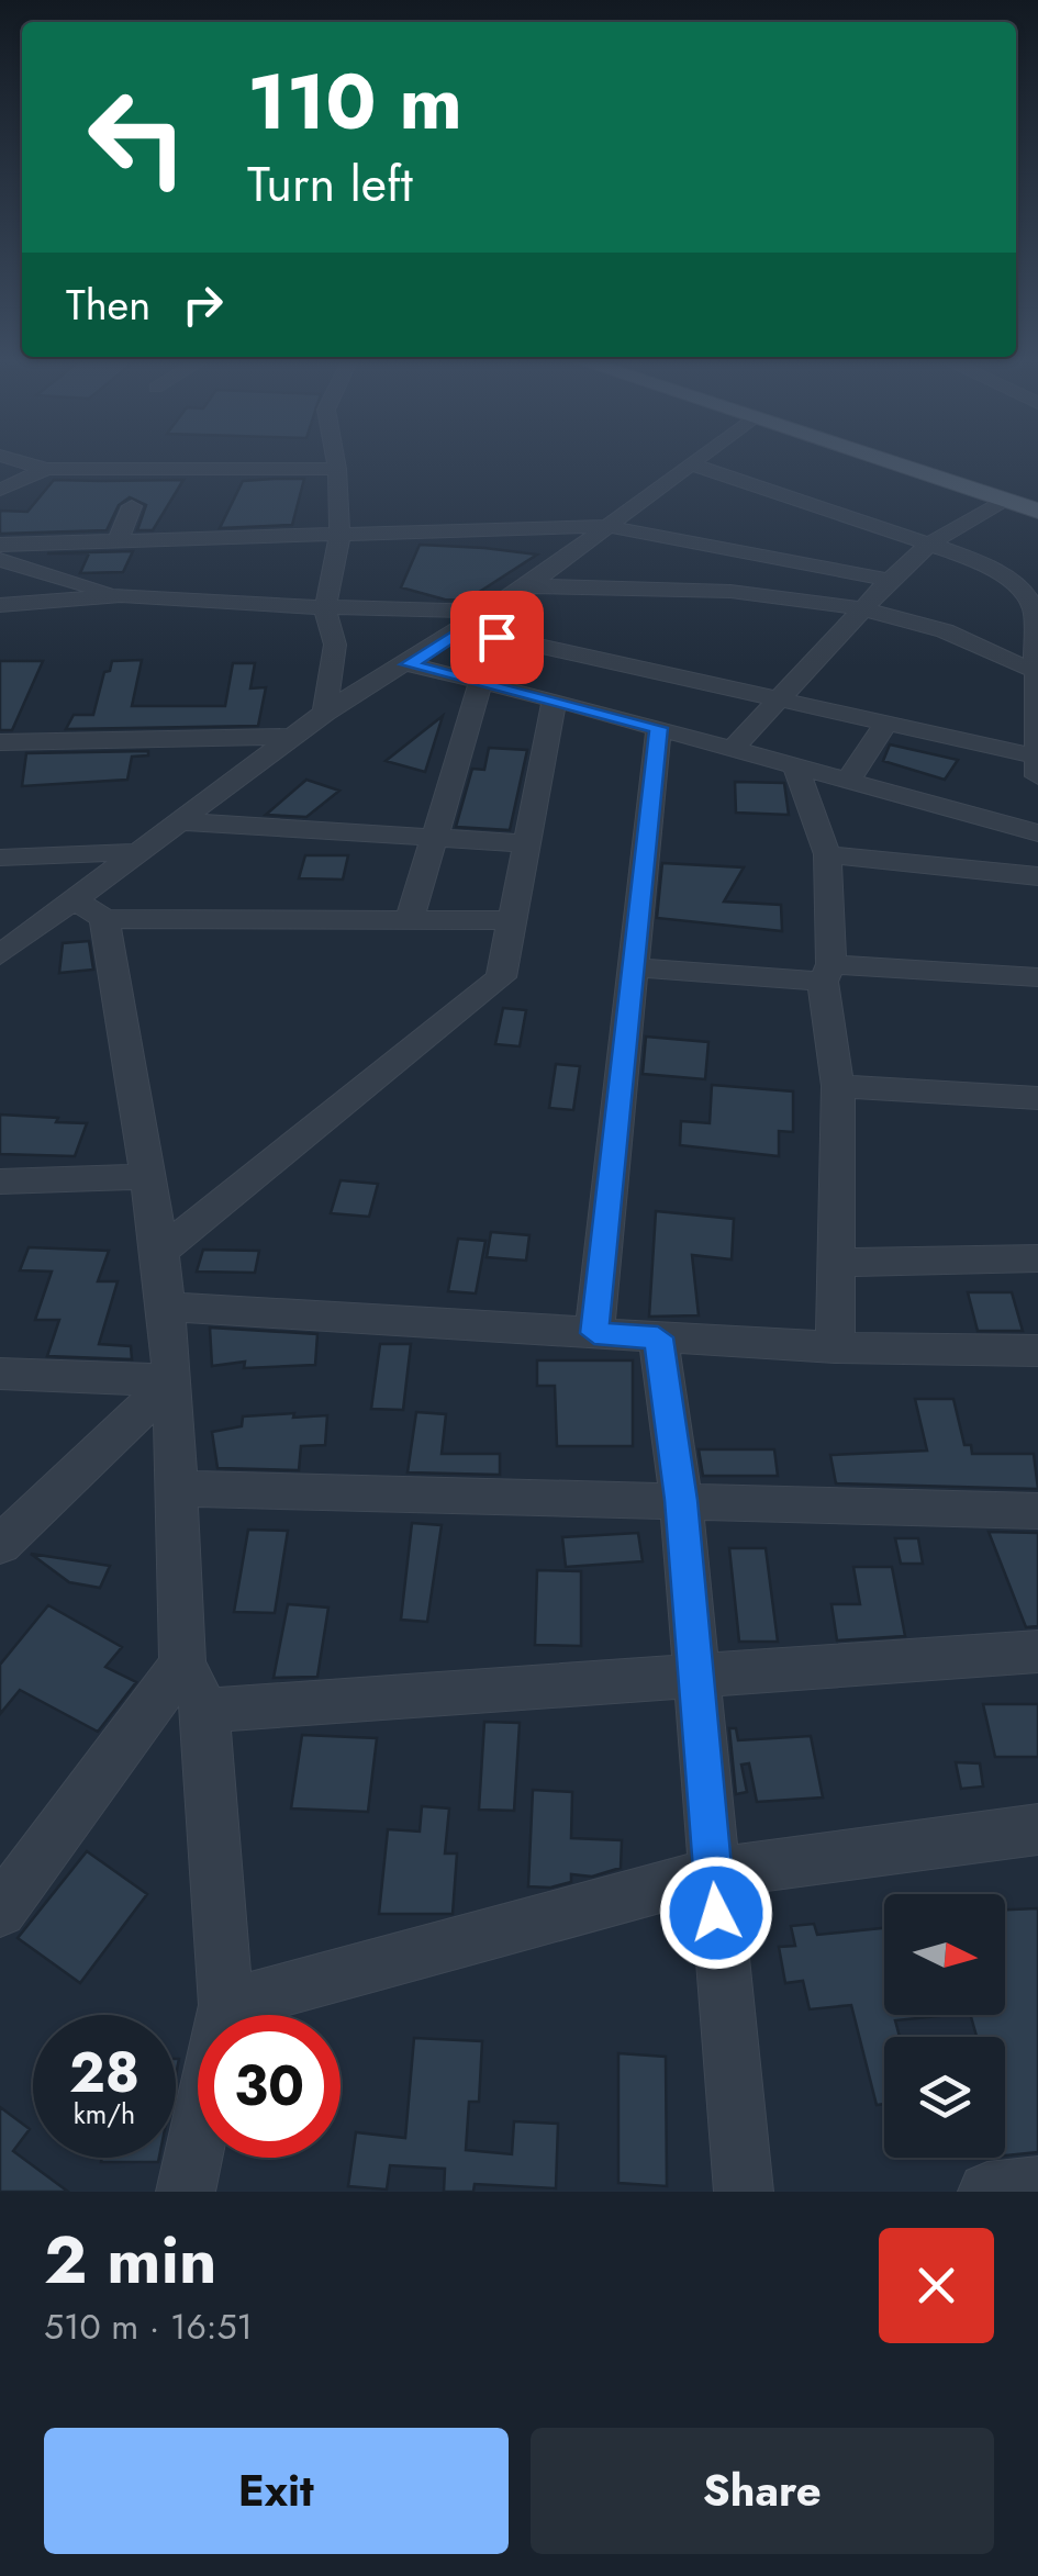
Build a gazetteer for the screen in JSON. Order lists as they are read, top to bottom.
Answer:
{
  "north": "right",
  "page": {
    "turn": ["110 m", "Turn left"],
    "then": "Then",
    "speed": "28 km/h",
    "limit": "30",
    "heading": ["2 min", "510 m · 16:51"],
    "buttons": ["Exit", "Share"]
  }
}
